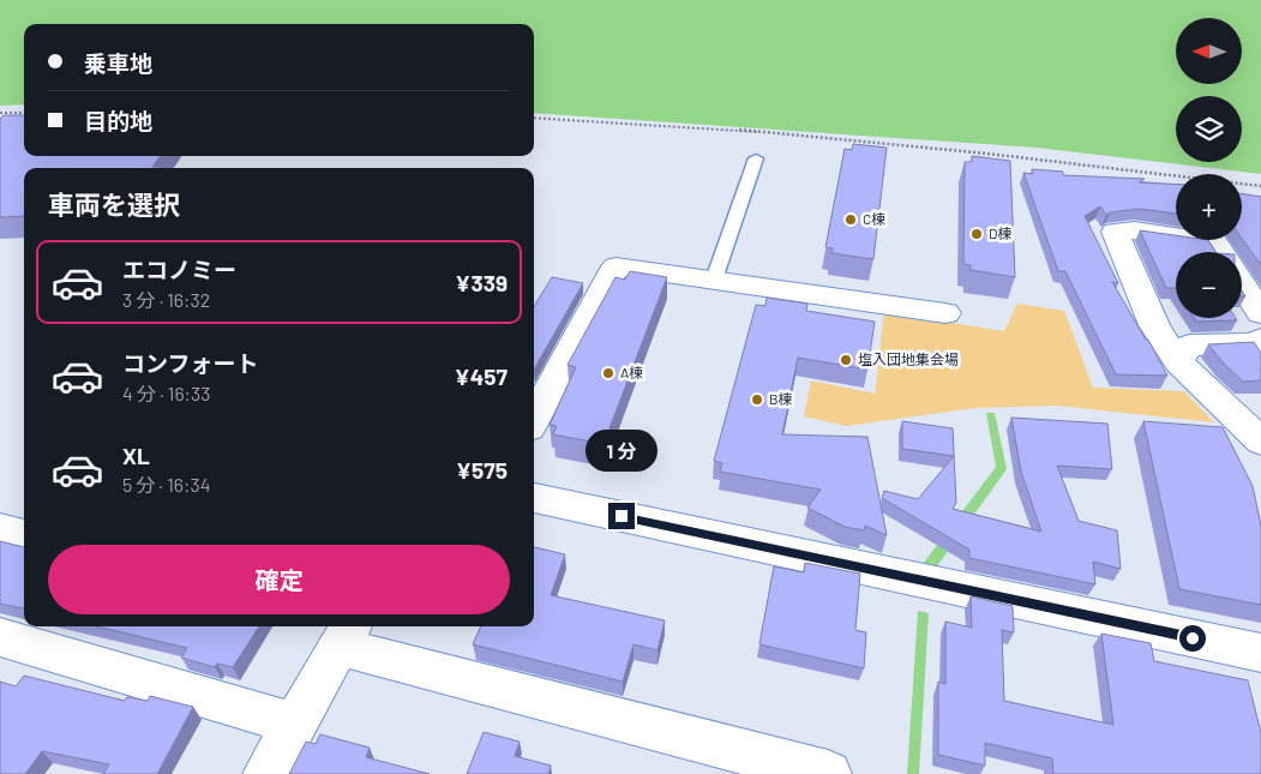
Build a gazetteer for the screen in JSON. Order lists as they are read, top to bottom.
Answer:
{
  "places": [
    "C棟",
    "D棟",
    "塩入団地集会場",
    "A棟",
    "B棟"
  ],
  "north": "left",
  "page": {
    "map_buttons": ["+", "−"],
    "banner": ["乗車地", "目的地"],
    "heading": "車両を選択",
    "list": [
      {
        "name": "エコノミー",
        "note": "3 分 · 16:32",
        "value": "¥339"
      },
      {
        "name": "コンフォート",
        "note": "4 分 · 16:33",
        "value": "¥457"
      },
      {
        "name": "XL",
        "note": "5 分 · 16:34",
        "value": "¥575"
      }
    ],
    "bubble": "1 分",
    "buttons": "確定"
  }
}
